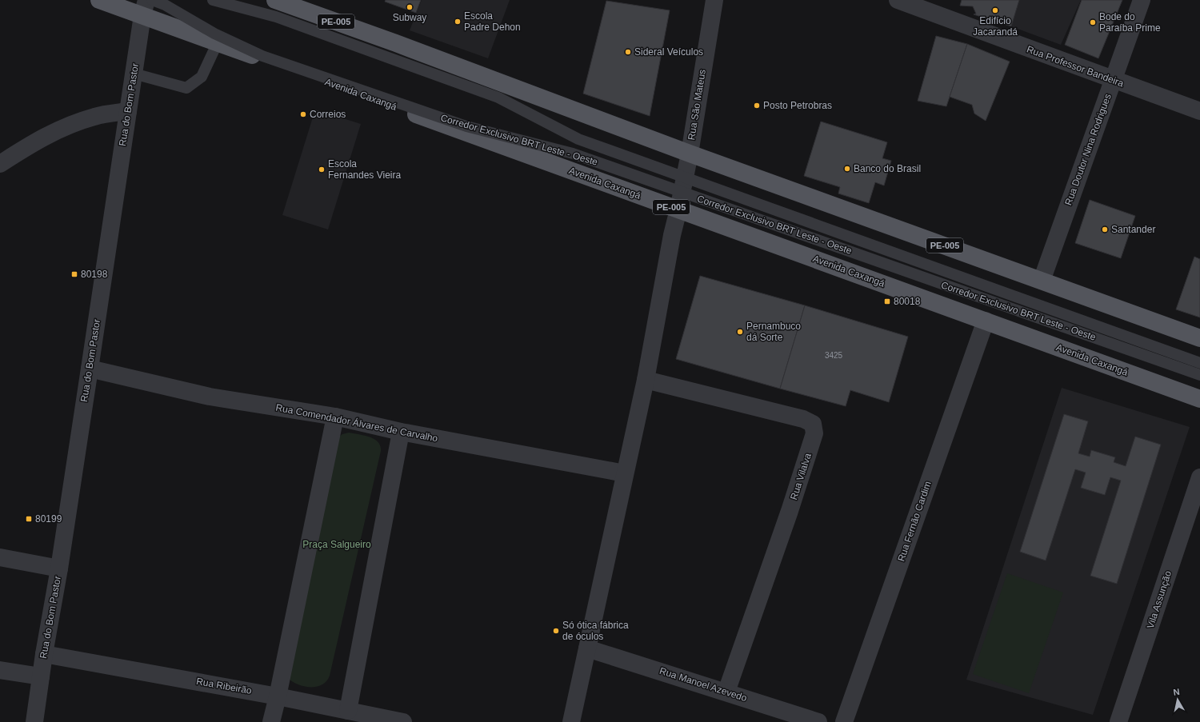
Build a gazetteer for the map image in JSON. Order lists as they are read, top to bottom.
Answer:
{
  "streets": {
    "main road": ["PE-005", "Avenida Caxangá"],
    "street": [
      "Rua Professor Bandeira",
      "Rua do Bom Pastor",
      "Rua São Mateus",
      "Rua Doutor Nina Rodrigues",
      "Rua Comendador Álvares de Carvalho",
      "Rua Vilalva",
      "Rua Fernão Cardim",
      "Vila Assunção",
      "Rua Manoel Azevedo",
      "Rua Ribeirão"
    ],
    "lane": ["Corredor Exclusivo BRT Leste - Oeste"]
  },
  "crossings": [
    ["PE-005", "Rua São Mateus"],
    ["PE-005", "Rua Doutor Nina Rodrigues"],
    ["Rua Professor Bandeira", "Rua Doutor Nina Rodrigues"],
    ["Avenida Caxangá", "Rua do Bom Pastor"],
    ["Avenida Caxangá", "Rua São Mateus"],
    ["Avenida Caxangá", "Rua Fernão Cardim"],
    ["Rua do Bom Pastor", "Rua Comendador Álvares de Carvalho"],
    ["Rua do Bom Pastor", "Rua Ribeirão"],
    ["Rua São Mateus", "Rua Comendador Álvares de Carvalho"],
    ["Rua São Mateus", "Rua Vilalva"],
    ["Rua São Mateus", "Rua Manoel Azevedo"],
    ["Rua Vilalva", "Rua Manoel Azevedo"]
  ],
  "parks": ["Praça Salgueiro"],
  "places": {
    "other": [
      "Subway",
      "Edifício Jacarandá",
      "Escola Padre Dehon",
      "Bode do Paraíba Prime",
      "Sideral Veículos",
      "Posto Petrobras",
      "Correios",
      "Banco do Brasil",
      "Escola Fernandes Vieira",
      "Santander",
      "Pernambuco dá Sorte",
      "Só ótica fábrica de óculos"
    ],
    "transit": ["80198", "80018", "80199"]
  },
  "house_numbers": ["3425"],
  "north": "top"
}
